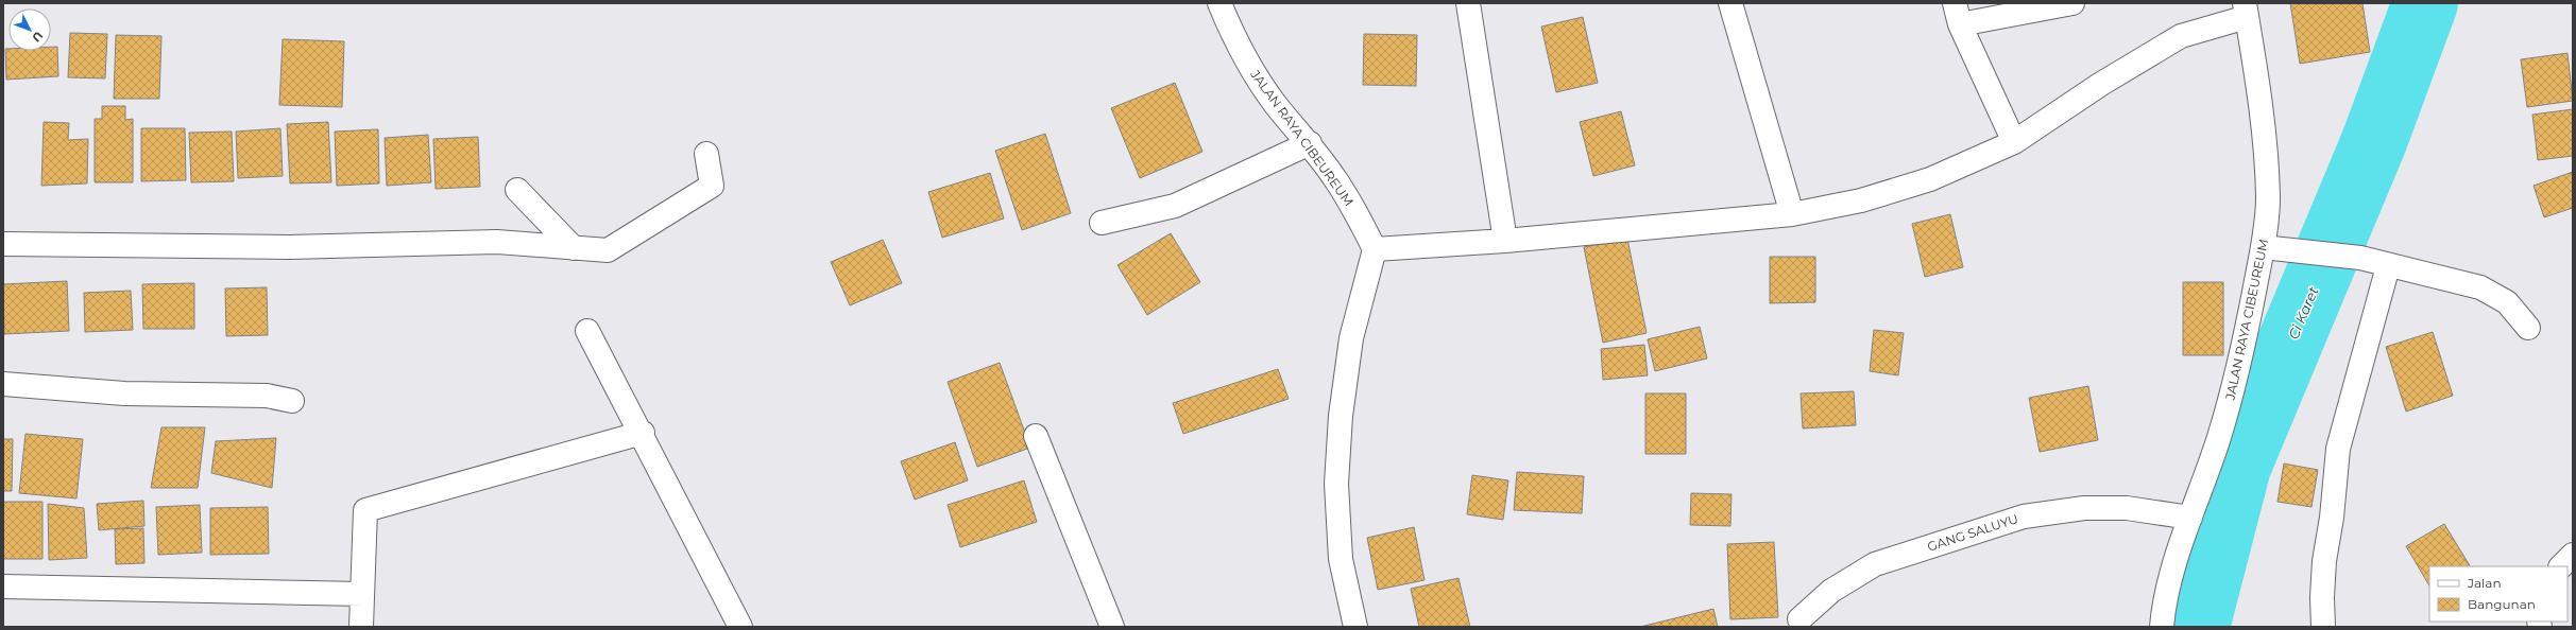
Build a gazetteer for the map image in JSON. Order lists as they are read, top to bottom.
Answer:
{
  "streets": {
    "street": ["JALAN RAYA CIBEUREUM", "GANG SALUYU"]
  },
  "crossings": [
    ["JALAN RAYA CIBEUREUM", "GANG SALUYU"]
  ],
  "water": ["Ci Karet"],
  "legend": ["Jalan", "Bangunan"],
  "north": "bottom right"
}
